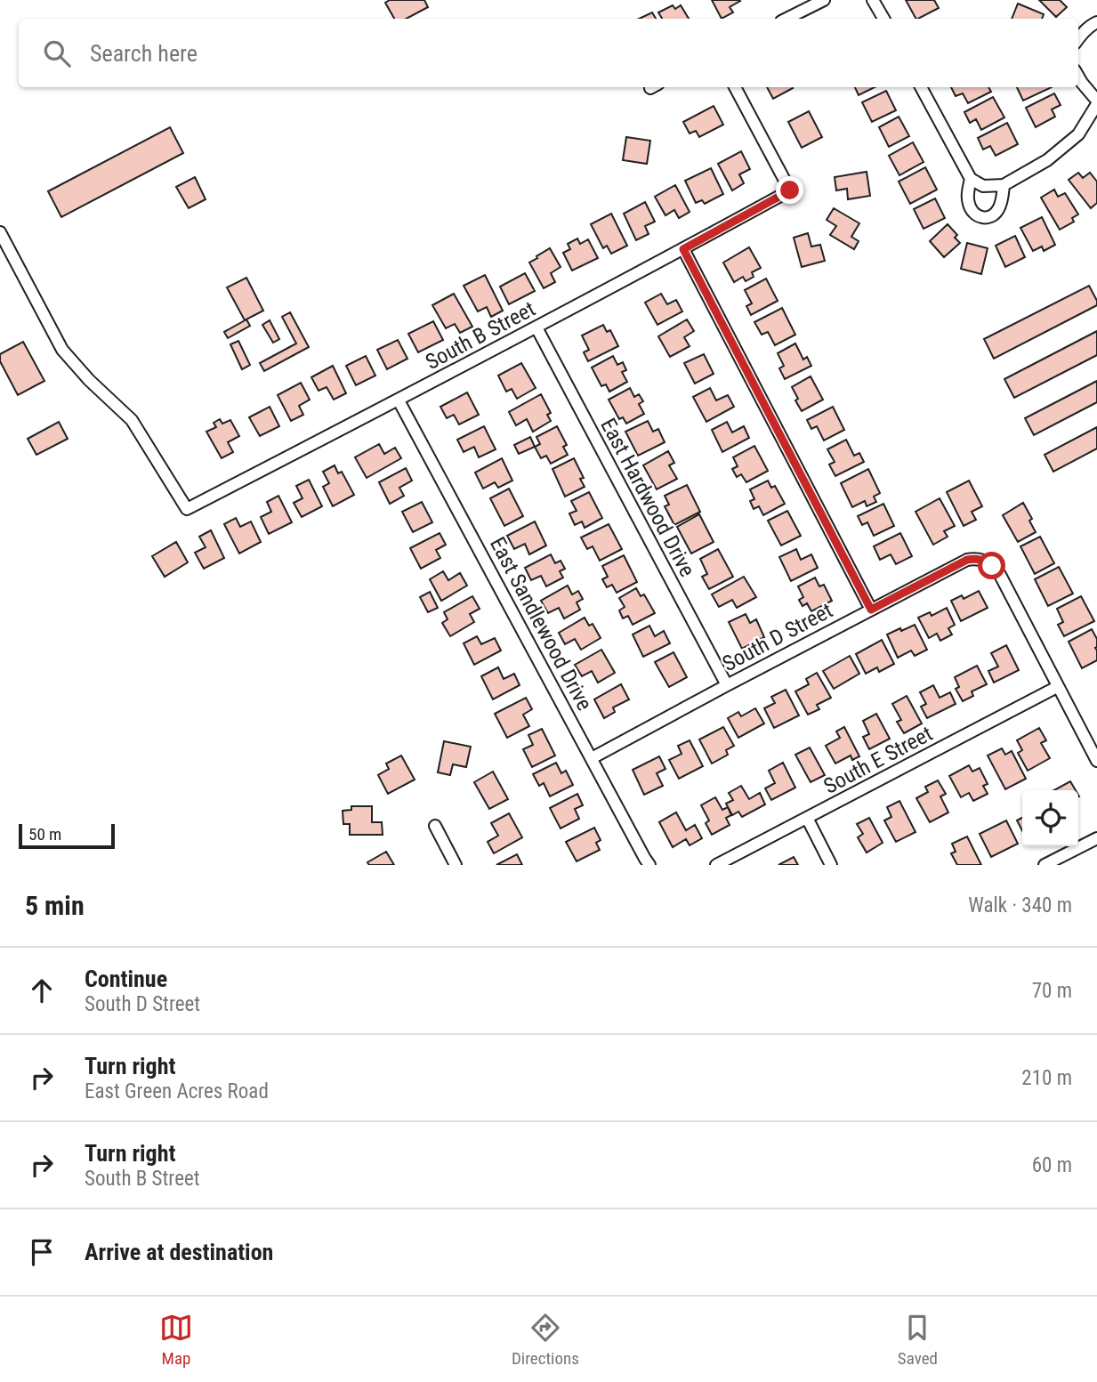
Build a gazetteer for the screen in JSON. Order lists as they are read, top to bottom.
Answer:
{
  "streets": {
    "street": [
      "South B Street",
      "East Hardwood Drive",
      "East Sandlewood Drive",
      "South D Street",
      "South E Street"
    ]
  },
  "crossings": [
    ["South B Street", "East Hardwood Drive"],
    ["South B Street", "East Sandlewood Drive"],
    ["East Hardwood Drive", "South D Street"],
    ["East Sandlewood Drive", "South D Street"],
    ["South D Street", "South E Street"]
  ],
  "scale_bar": "50 m",
  "page": {
    "search": "Search here",
    "scale": "50 m",
    "heading": ["5 min", "Walk · 340 m"],
    "list": [
      ["Continue", "South D Street", "70 m"],
      ["Turn right", "East Green Acres Road", "210 m"],
      ["Turn right", "South B Street", "60 m"],
      "Arrive at destination"
    ],
    "nav": ["Map", "Directions", "Saved"]
  }
}
